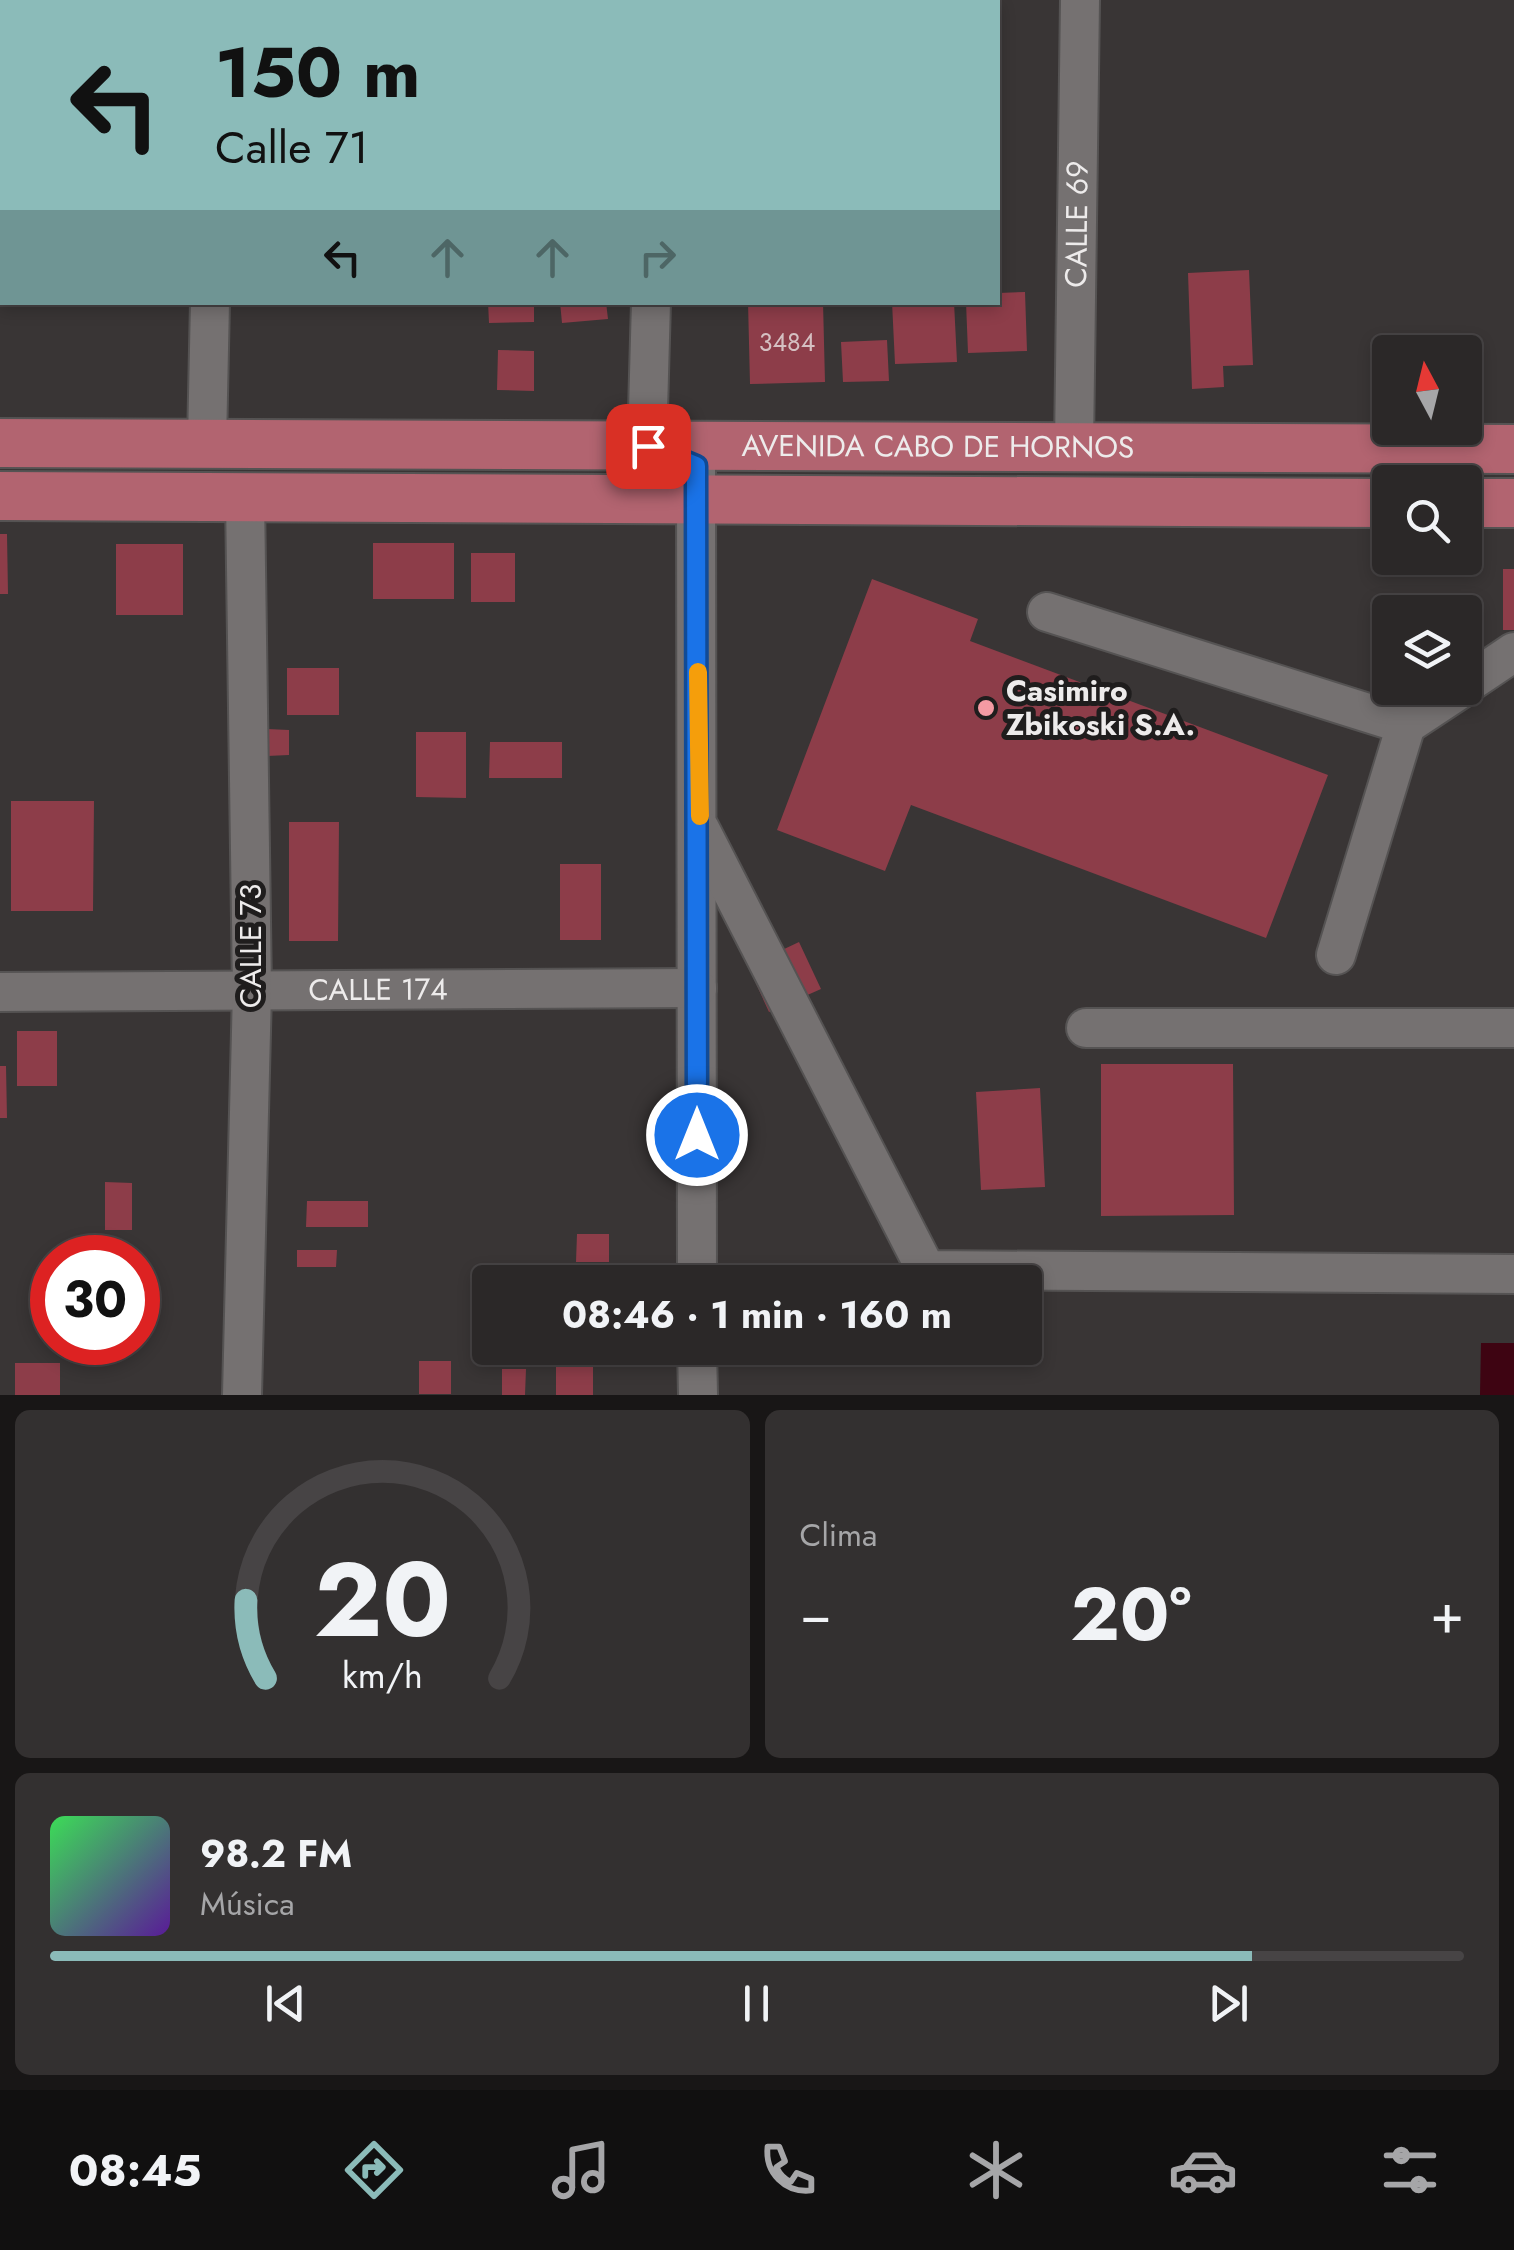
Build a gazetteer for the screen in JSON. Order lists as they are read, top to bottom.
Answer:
{
  "streets": {
    "main road": ["AVENIDA CABO DE HORNOS"],
    "street": ["CALLE 69", "CALLE 73", "CALLE 174"]
  },
  "crossings": [
    ["CALLE 69", "AVENIDA CABO DE HORNOS"],
    ["AVENIDA CABO DE HORNOS", "CALLE 73"],
    ["CALLE 73", "CALLE 174"]
  ],
  "places": ["Casimiro Zbikoski S.A."],
  "house_numbers": ["3484"],
  "north": "top",
  "page": {
    "turn": ["150 m", "Calle 71"],
    "limit": "30",
    "trip": "08:46 · 1 min · 160 m",
    "tile": "Clima",
    "heat": ["−", "20°", "+"],
    "song": ["98.2 FM", "Música"],
    "tabs": "08:45",
    "gauge": ["20", "km/h"]
  }
}
